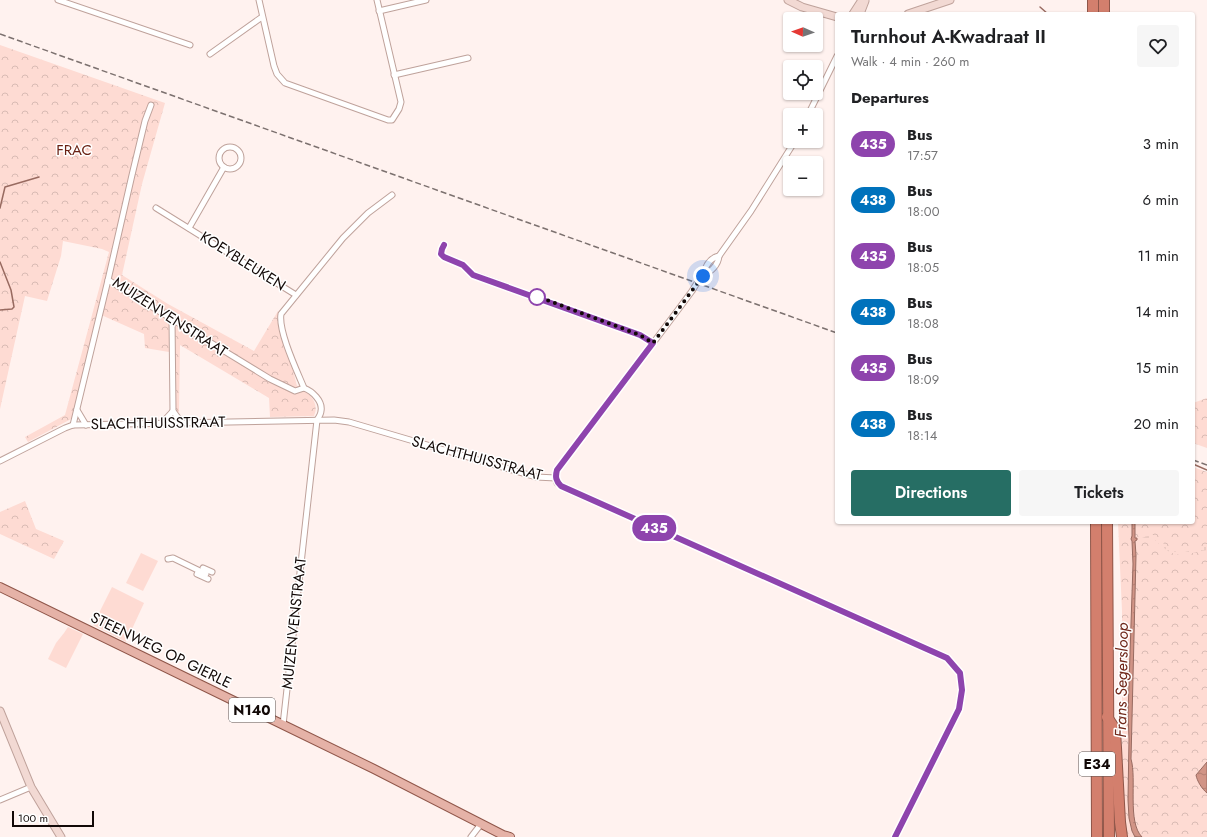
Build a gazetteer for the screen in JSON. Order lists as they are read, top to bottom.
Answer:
{
  "streets": {
    "highway": ["E34"],
    "main road": ["STEENWEG OP GIERLE", "N140"],
    "street": ["KOEYBLEUKEN", "MUIZENVENSTRAAT", "SLACHTHUISSTRAAT"]
  },
  "crossings": [
    ["KOEYBLEUKEN", "MUIZENVENSTRAAT"],
    ["MUIZENVENSTRAAT", "SLACHTHUISSTRAAT"],
    ["MUIZENVENSTRAAT", "STEENWEG OP GIERLE"]
  ],
  "water": ["Frans Segersloop"],
  "parks": ["FRAC"],
  "lines": ["bus line 435"],
  "scale_bar": "100 m",
  "north": "left",
  "page": {
    "on_map": "435",
    "map_buttons": ["+", "−"],
    "heading": [
      ["Turnhout A-Kwadraat II", "Walk · 4 min · 260 m"],
      "Departures"
    ],
    "list": [
      {
        "mark": "435",
        "name": "Bus",
        "note": "17:57",
        "value": "3 min"
      },
      {
        "mark": "438",
        "name": "Bus",
        "note": "18:00",
        "value": "6 min"
      },
      {
        "mark": "435",
        "name": "Bus",
        "note": "18:05",
        "value": "11 min"
      },
      {
        "mark": "438",
        "name": "Bus",
        "note": "18:08",
        "value": "14 min"
      },
      {
        "mark": "435",
        "name": "Bus",
        "note": "18:09",
        "value": "15 min"
      },
      {
        "mark": "438",
        "name": "Bus",
        "note": "18:14",
        "value": "20 min"
      }
    ],
    "buttons": ["Directions", "Tickets"],
    "scale": "100 m"
  }
}
